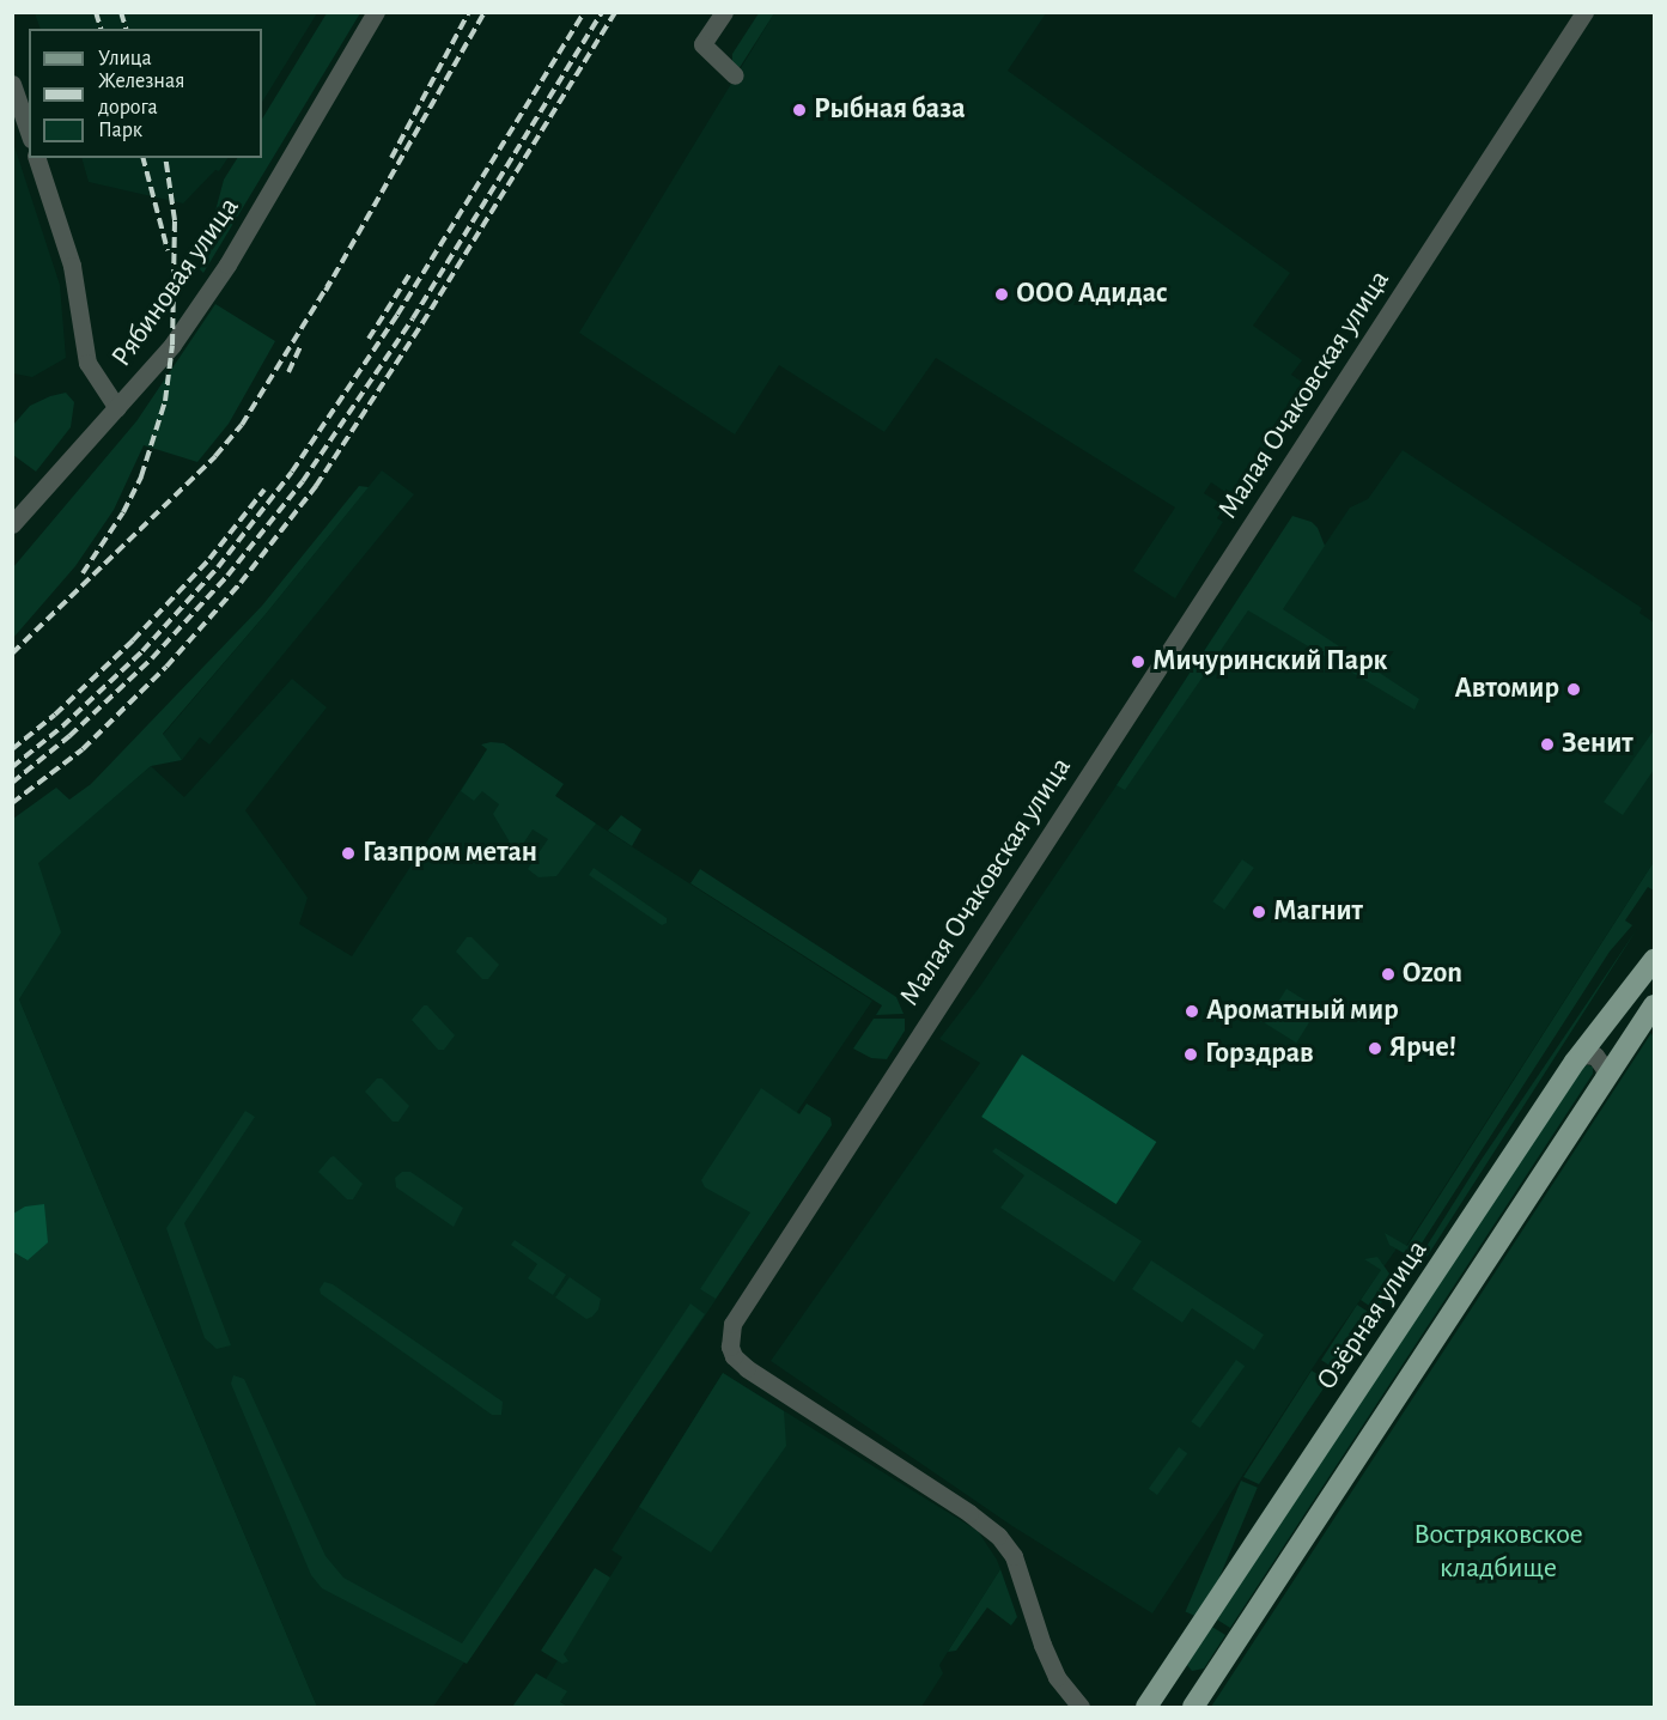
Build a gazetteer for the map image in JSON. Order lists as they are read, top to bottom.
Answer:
{
  "streets": {
    "main road": ["Озёрная улица"],
    "street": ["Рябиновая улица", "Малая Очаковская улица"]
  },
  "parks": ["Востряковское кладбище"],
  "places": [
    "Рыбная база",
    "ООО Адидас",
    "Мичуринский Парк",
    "Автомир",
    "Зенит",
    "Газпром метан",
    "Магнит",
    "Ozon",
    "Ароматный мир",
    "Ярче!",
    "Горздрав"
  ],
  "legend": ["Улица", "Железная дорога", "Парк"]
}
